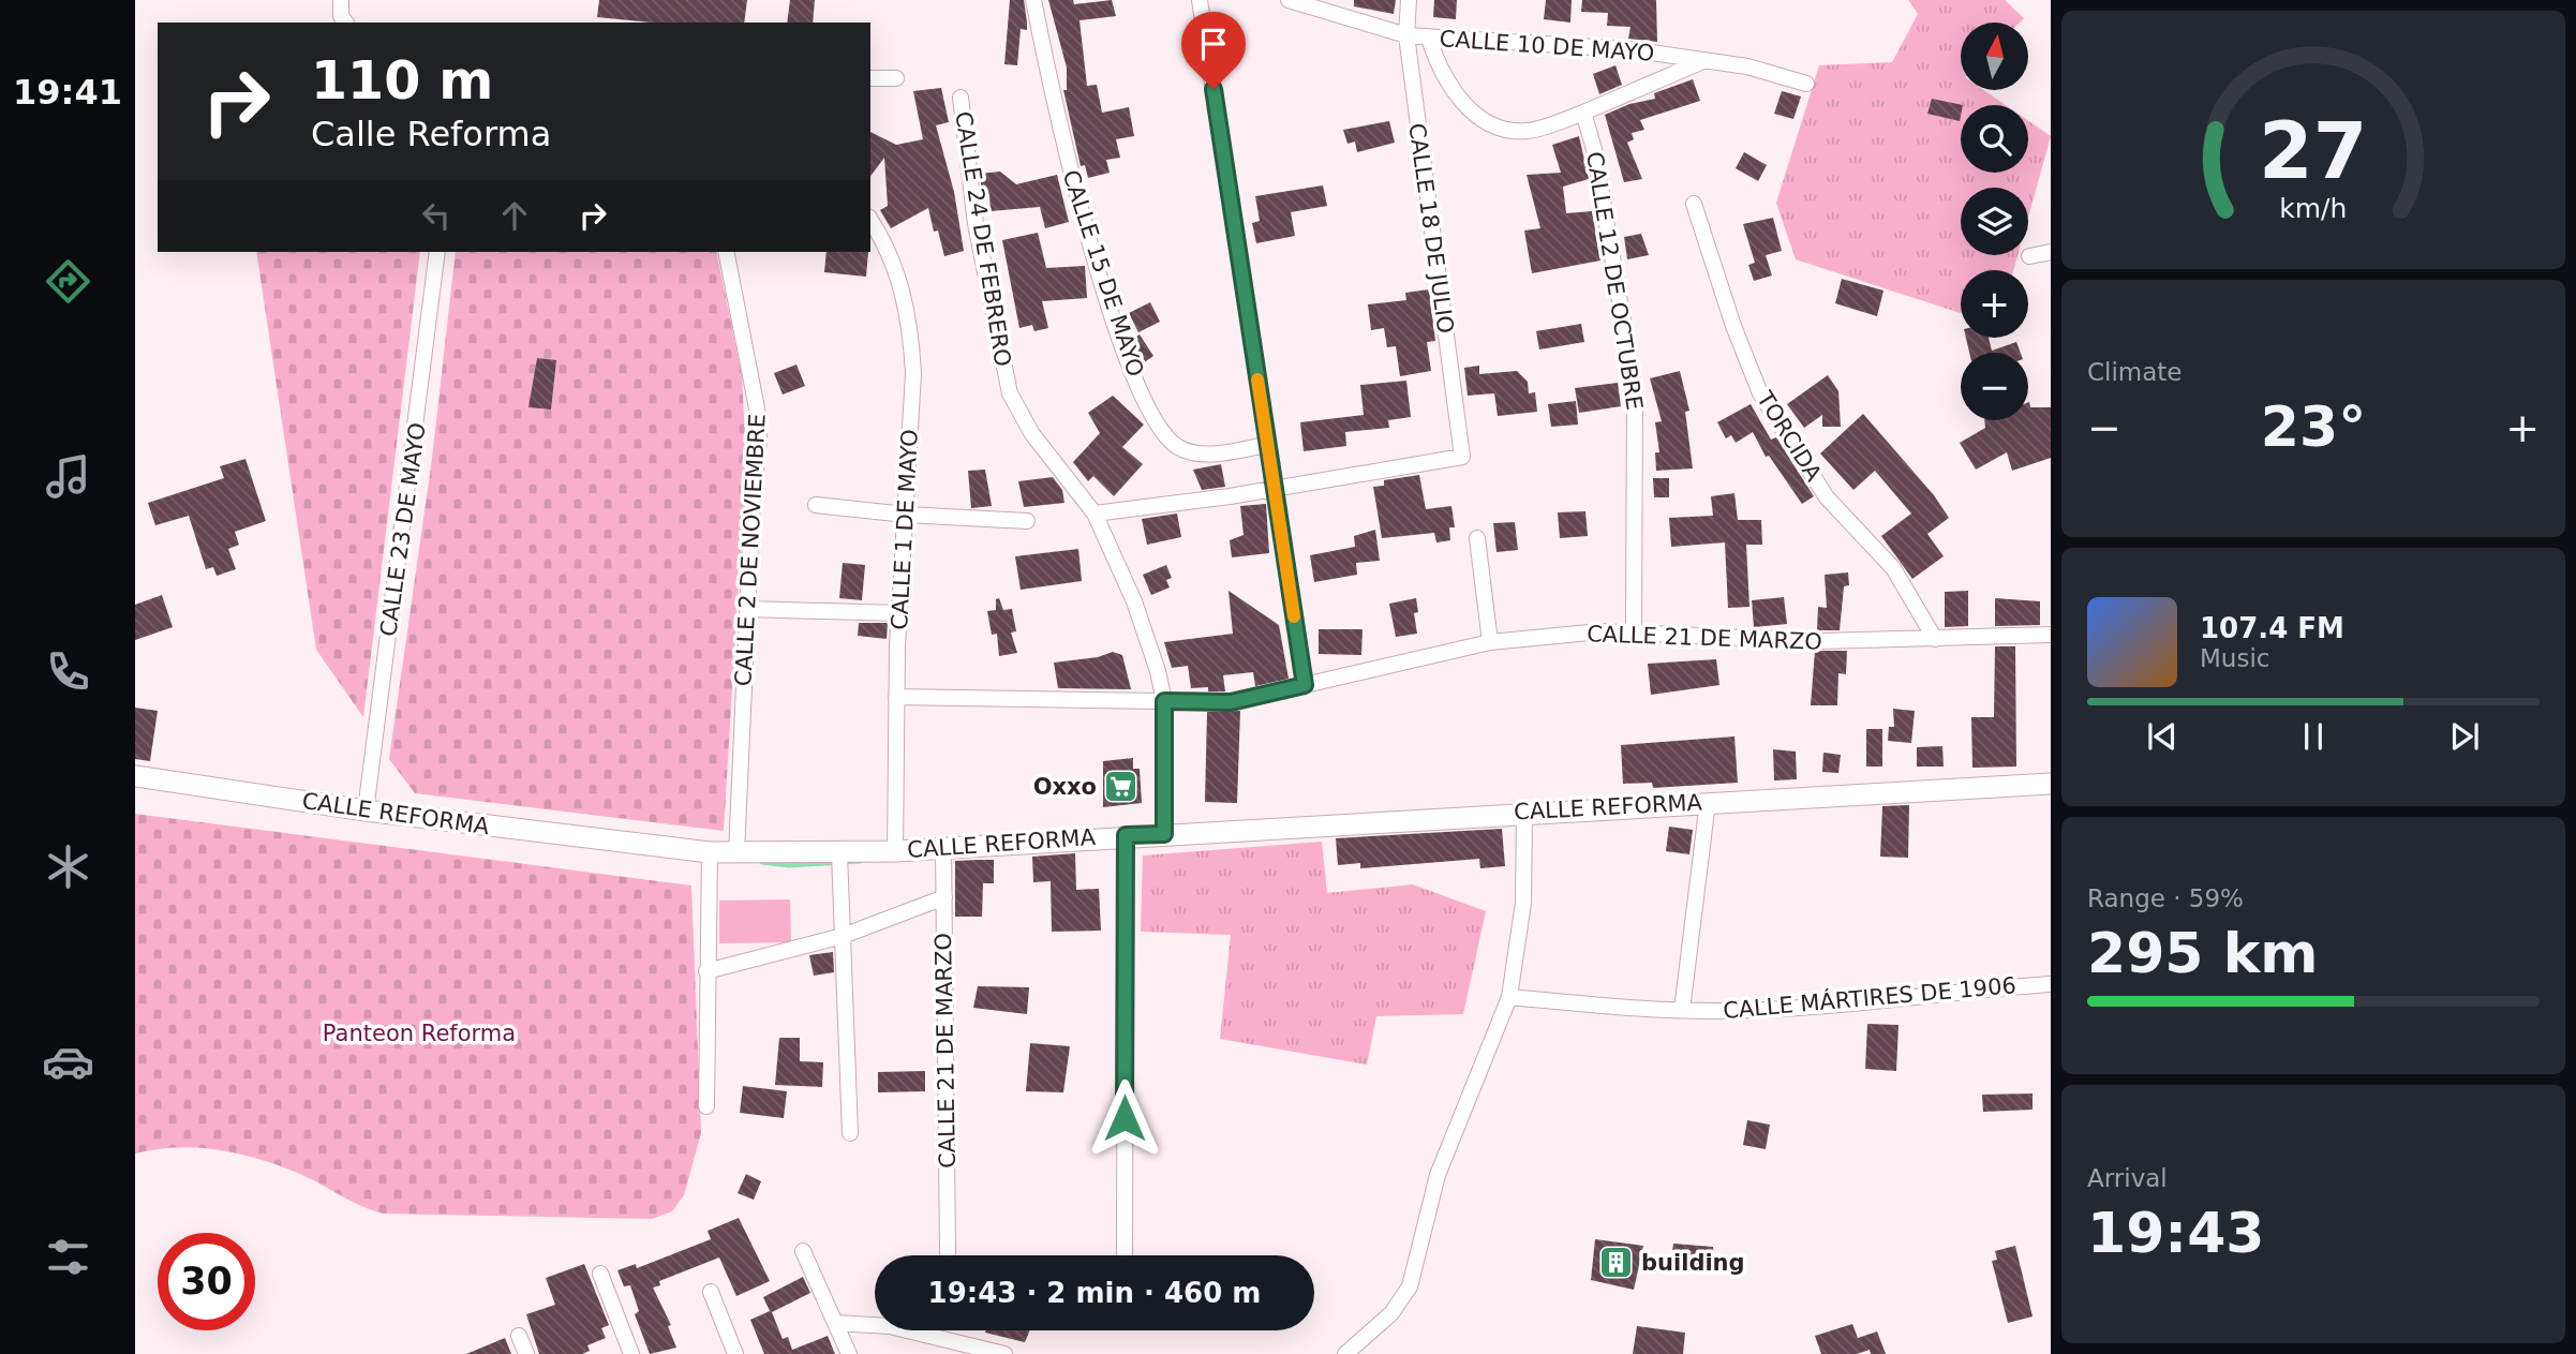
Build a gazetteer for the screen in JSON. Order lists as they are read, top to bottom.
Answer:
{
  "streets": {
    "street": [
      "CALLE 10 DE MAYO",
      "CALLE 18 DE JULIO",
      "CALLE 24 DE FEBRERO",
      "CALLE 15 DE MAYO",
      "CALLE 12 DE OCTUBRE",
      "TORCIDA",
      "CALLE 23 DE MAYO",
      "CALLE 1 DE MAYO",
      "CALLE 2 DE NOVIEMBRE",
      "CALLE 21 DE MARZO",
      "CALLE REFORMA",
      "CALLE MÁRTIRES DE 1906"
    ]
  },
  "crossings": [
    ["CALLE 10 DE MAYO", "CALLE 18 DE JULIO"],
    ["CALLE 24 DE FEBRERO", "CALLE 21 DE MARZO"],
    ["CALLE 24 DE FEBRERO", "CALLE REFORMA"],
    ["CALLE 12 DE OCTUBRE", "CALLE 21 DE MARZO"],
    ["TORCIDA", "CALLE 21 DE MARZO"],
    ["CALLE 23 DE MAYO", "CALLE REFORMA"],
    ["CALLE 1 DE MAYO", "CALLE 21 DE MARZO"],
    ["CALLE 1 DE MAYO", "CALLE REFORMA"],
    ["CALLE 2 DE NOVIEMBRE", "CALLE REFORMA"],
    ["CALLE 21 DE MARZO", "CALLE REFORMA"]
  ],
  "parks": ["Panteon Reforma"],
  "places": {
    "supermarket": ["Oxxo"],
    "building": ["building"]
  },
  "north": "top",
  "page": {
    "tabs": "19:41",
    "map_buttons": ["+", "−"],
    "turn": ["110 m", "Calle Reforma"],
    "tile": [
      "Climate",
      ["Range · 59%", "295 km"],
      ["Arrival", "19:43"]
    ],
    "heat": ["−", "23°", "+"],
    "song": ["107.4 FM", "Music"],
    "limit": "30",
    "trip": "19:43 · 2 min · 460 m",
    "gauge": ["27", "km/h"]
  }
}
